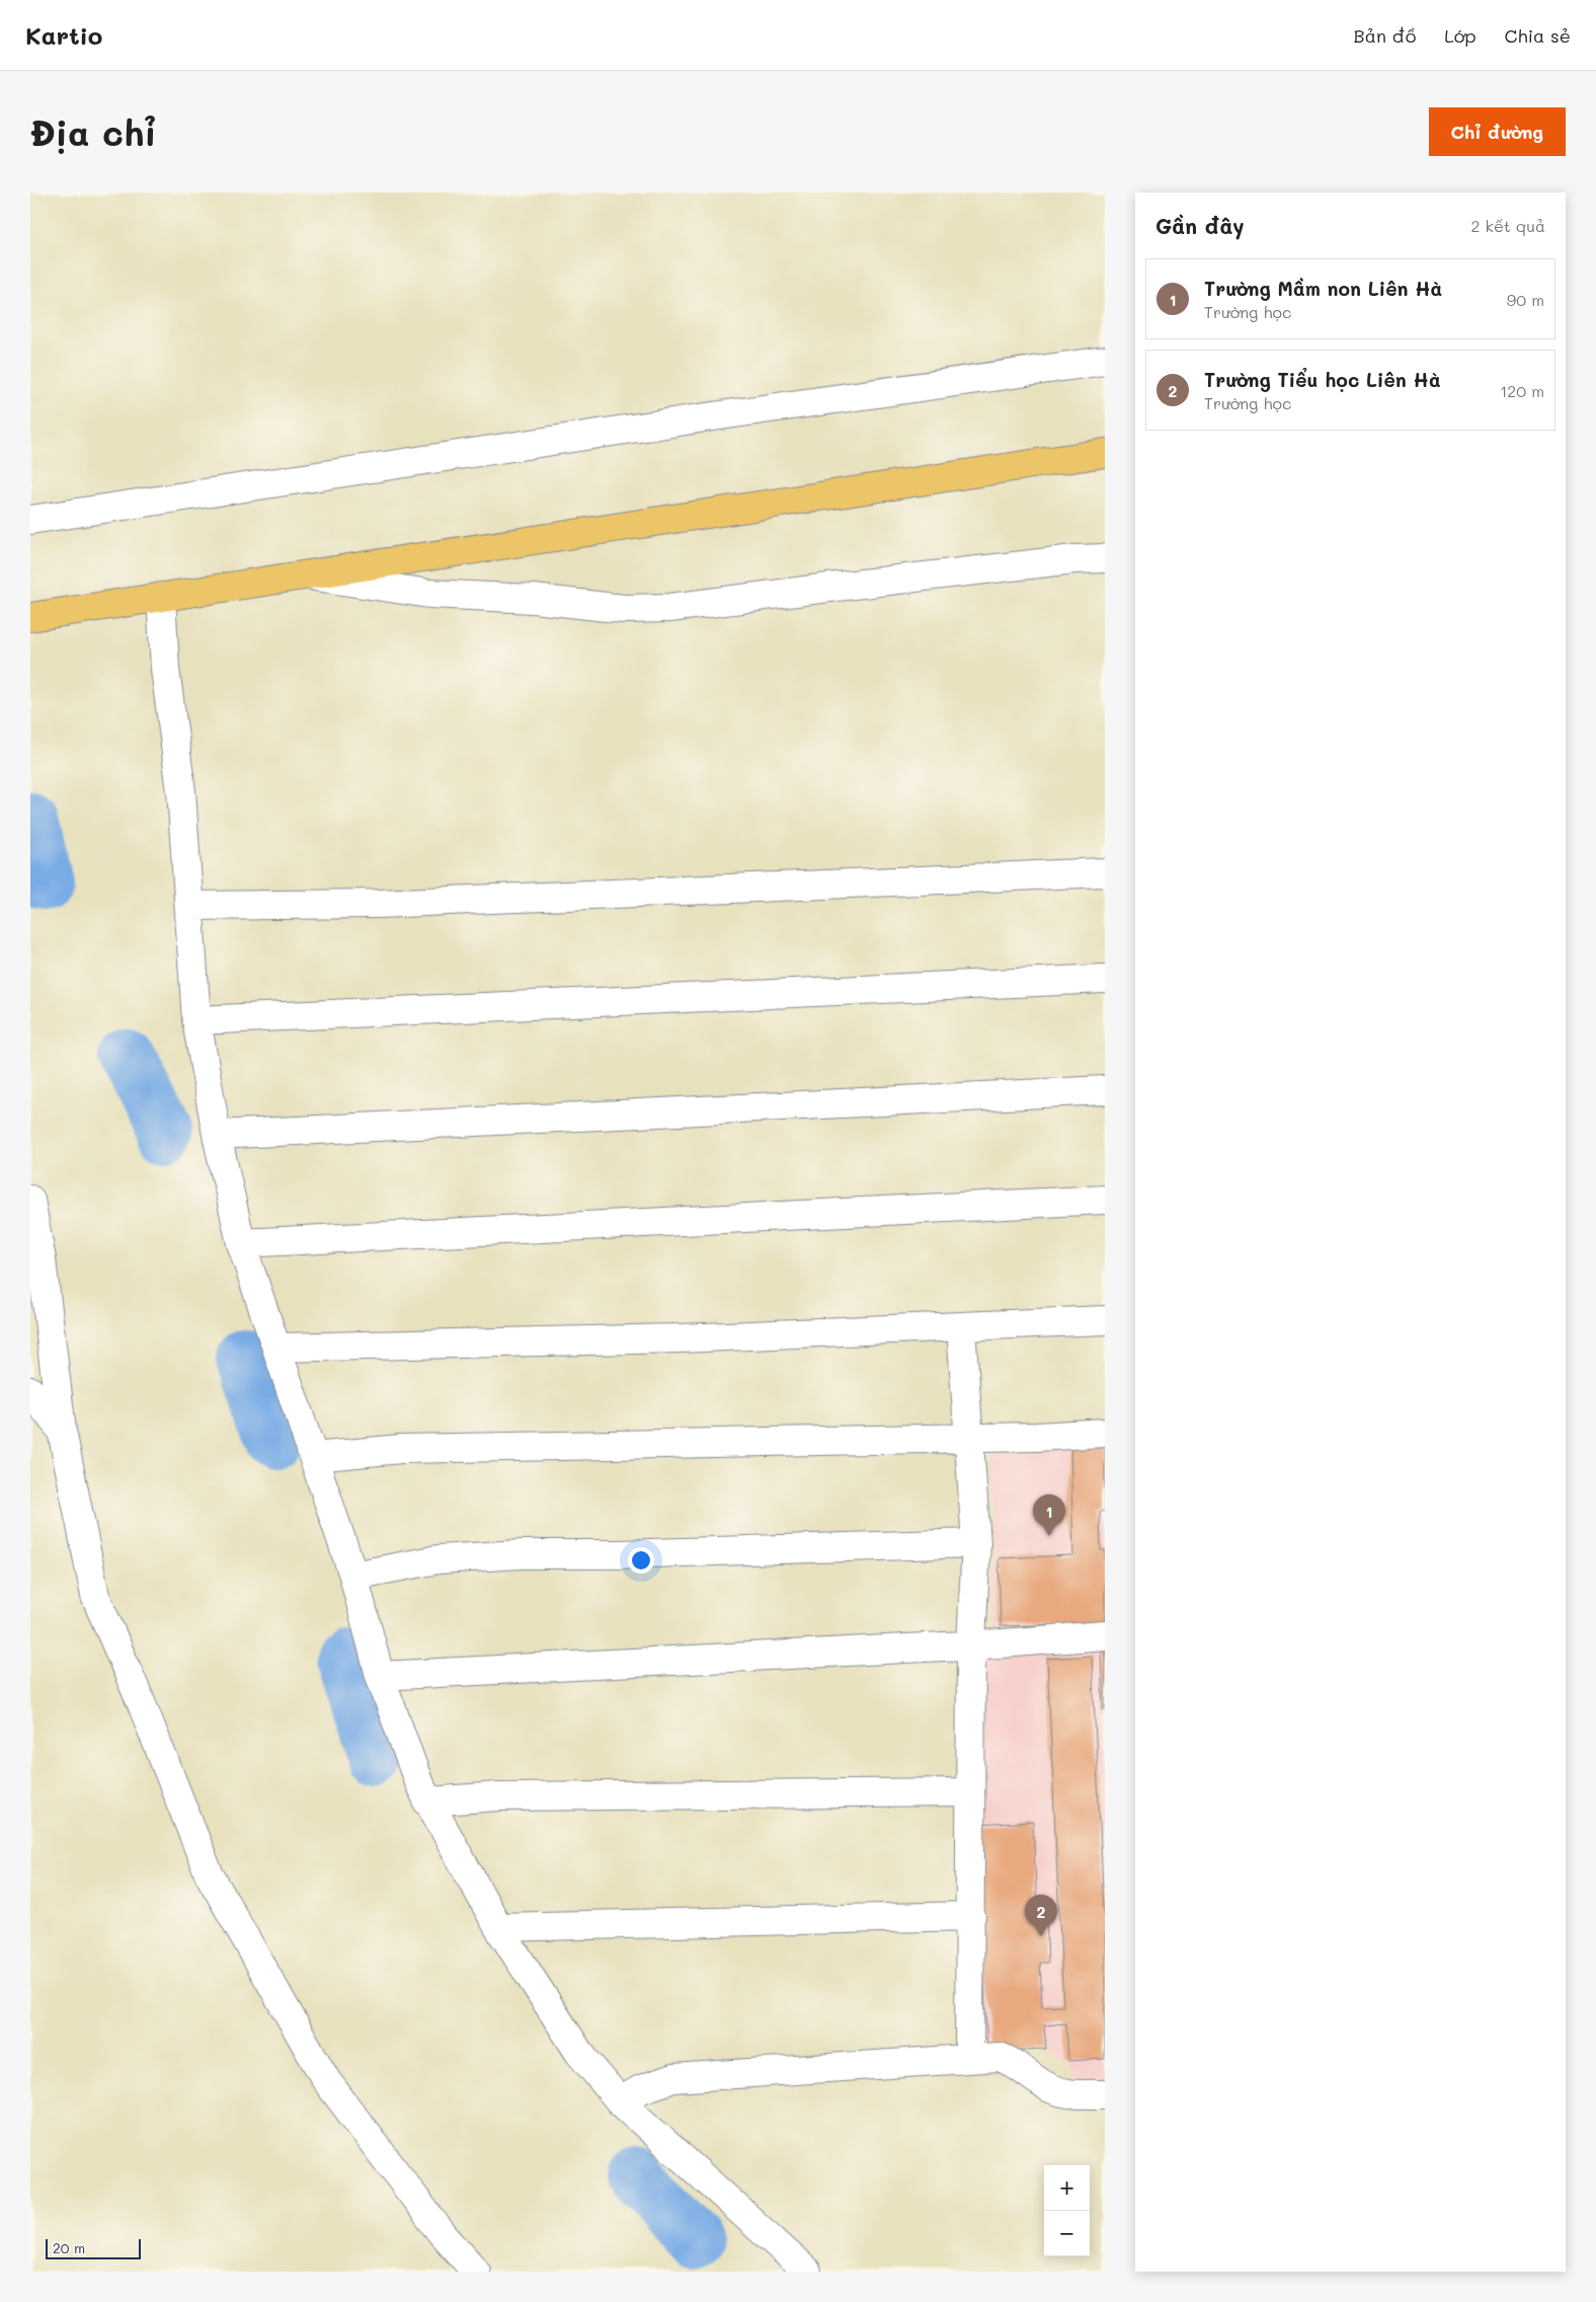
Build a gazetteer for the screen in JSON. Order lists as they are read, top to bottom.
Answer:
{
  "scale_bar": "20 m",
  "page": {
    "header": "Kartio",
    "nav": ["Bản đồ", "Lớp", "Chia sẻ"],
    "buttons": "Chỉ đường",
    "title": "Địa chỉ",
    "heading": ["Gần đây", "2 kết quả"],
    "list": [
      {
        "mark": "1",
        "name": "Trường Mầm non Liên Hà",
        "note": "Trường học",
        "value": "90 m"
      },
      {
        "mark": "2",
        "name": "Trường Tiểu học Liên Hà",
        "note": "Trường học",
        "value": "120 m"
      }
    ],
    "pins": ["1", "2"],
    "map_buttons": ["+", "−"],
    "scale": "20 m"
  }
}
